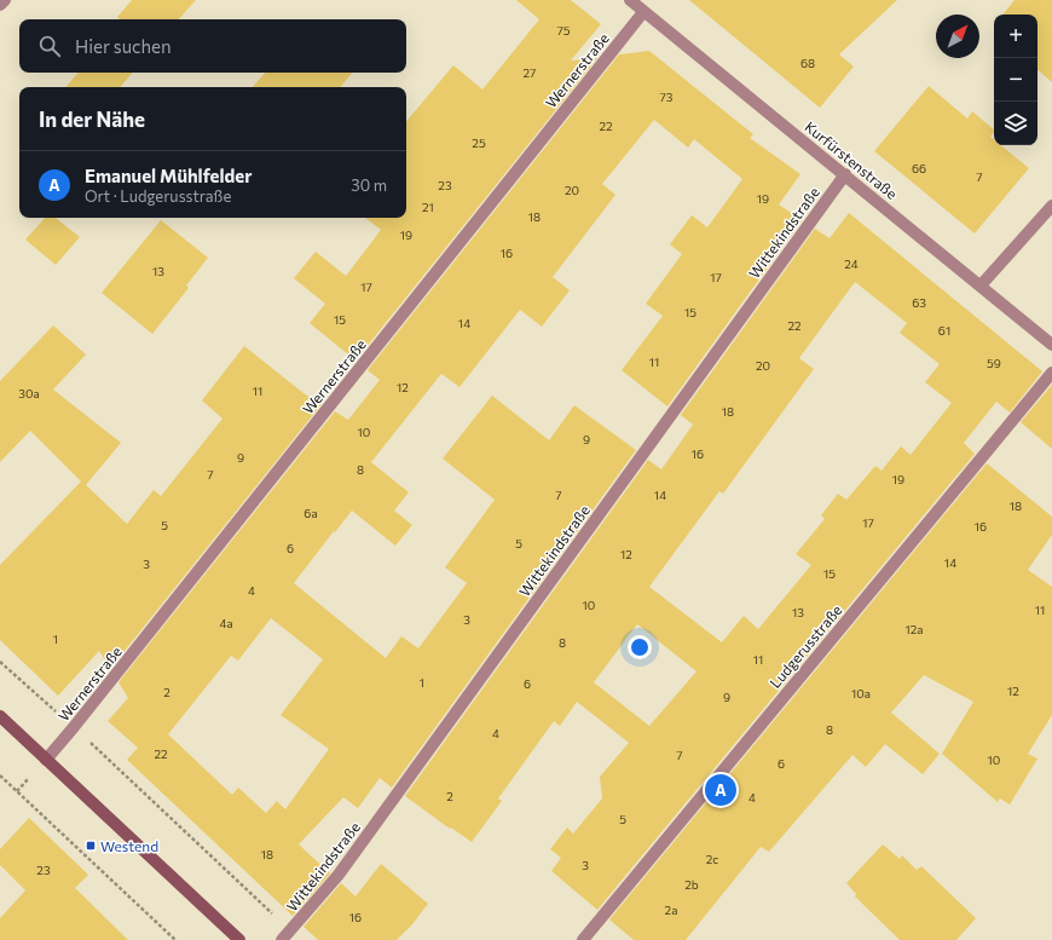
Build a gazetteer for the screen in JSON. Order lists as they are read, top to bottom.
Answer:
{
  "streets": {
    "street": [
      "Wernerstraße",
      "Kurfürstenstraße",
      "Wittekindstraße",
      "Ludgerusstraße"
    ]
  },
  "crossings": [
    ["Wernerstraße", "Kurfürstenstraße"],
    ["Kurfürstenstraße", "Wittekindstraße"]
  ],
  "places": {
    "transit": ["Westend"]
  },
  "house_numbers": [
    "75",
    "68",
    "27",
    "73",
    "22",
    "25",
    "66",
    "7",
    "23",
    "20",
    "19",
    "21",
    "18",
    "19",
    "16",
    "24",
    "13",
    "17",
    "17",
    "63",
    "15",
    "15",
    "14",
    "22",
    "61",
    "11",
    "59",
    "20",
    "12",
    "11",
    "30a",
    "18",
    "10",
    "9",
    "16",
    "9",
    "8",
    "7",
    "19",
    "7",
    "14",
    "18",
    "6a",
    "17",
    "5",
    "16",
    "5",
    "6",
    "12",
    "14",
    "3",
    "15",
    "4",
    "10",
    "11",
    "13",
    "3",
    "4a",
    "12a",
    "1",
    "8",
    "11",
    "1",
    "6",
    "12",
    "2",
    "10a",
    "9",
    "8",
    "4",
    "22",
    "7",
    "10",
    "6",
    "2",
    "4",
    "5",
    "18",
    "2c",
    "3",
    "23",
    "2b",
    "2a",
    "16"
  ],
  "north": "top right",
  "page": {
    "map_buttons": ["+", "−"],
    "search": "Hier suchen",
    "heading": "In der Nähe",
    "list": [
      {
        "mark": "A",
        "name": "Emanuel Mühlfelder",
        "note": "Ort · Ludgerusstraße",
        "value": "30 m"
      }
    ],
    "pins": "A"
  }
}
